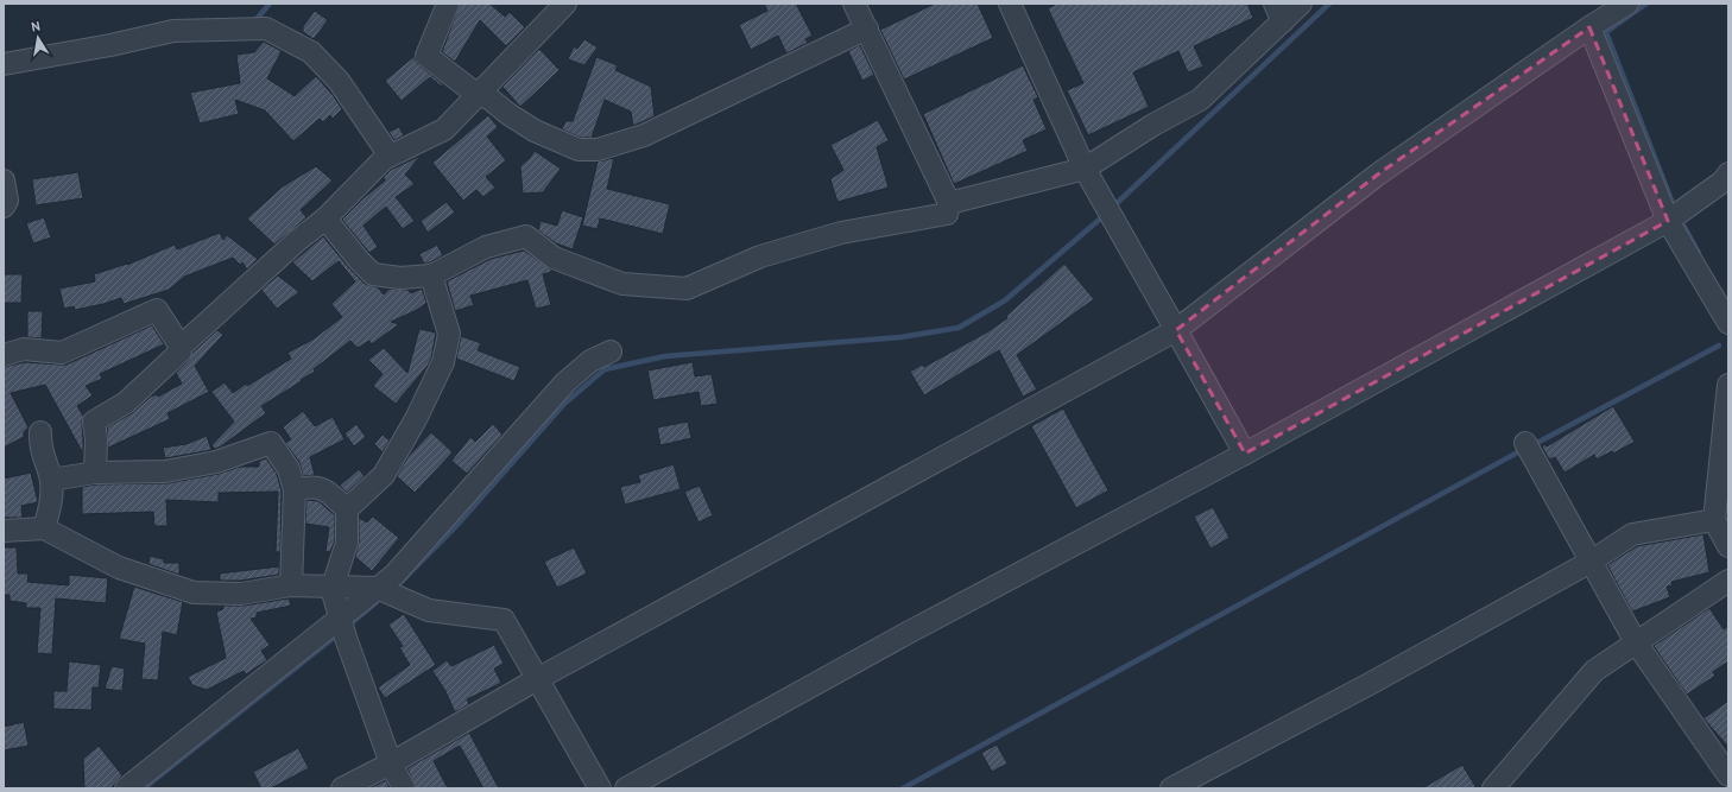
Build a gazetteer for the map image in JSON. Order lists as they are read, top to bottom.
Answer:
{
  "north": "top"
}
